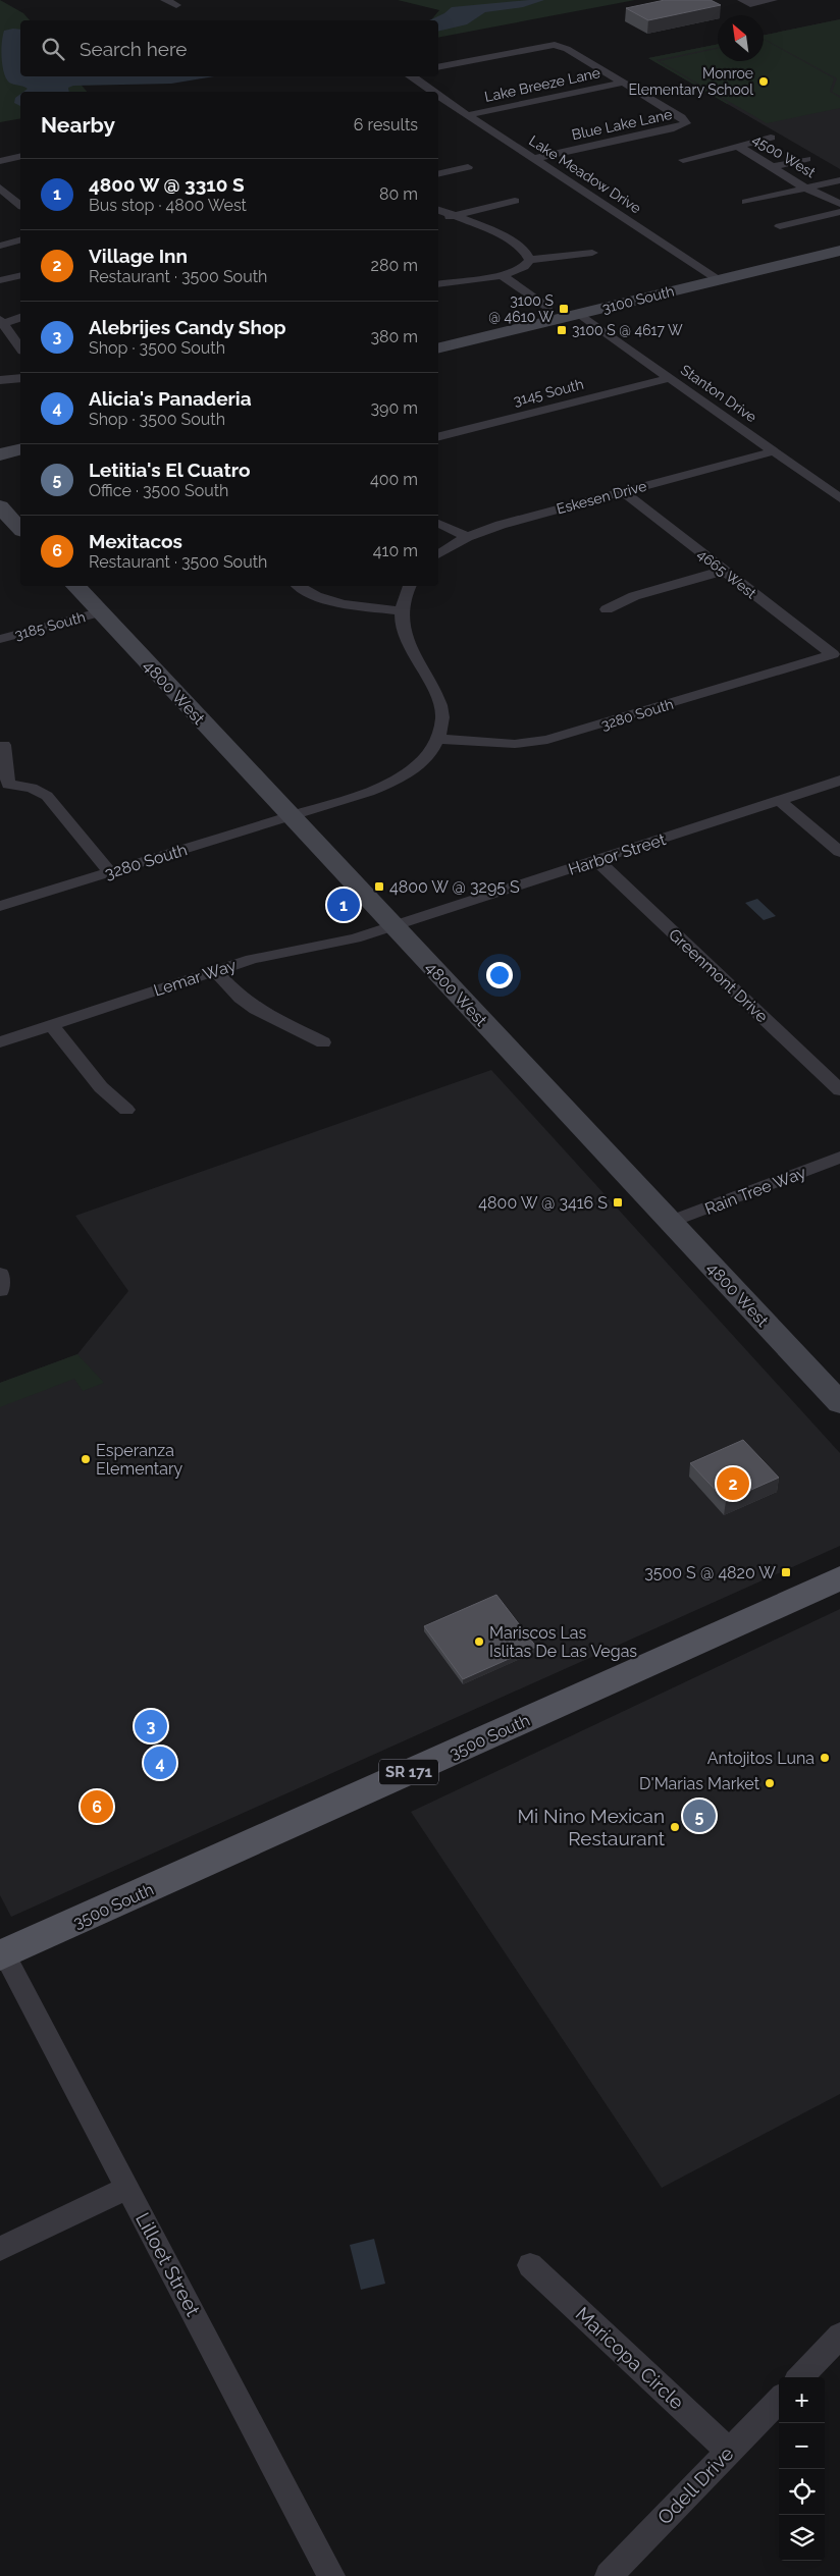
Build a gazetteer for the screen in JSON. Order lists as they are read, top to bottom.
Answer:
{
  "streets": {
    "main road": [
      "3100 South",
      "4800 West",
      "3500 South",
      "SR 171"
    ],
    "street": [
      "Lake Breeze Lane",
      "Blue Lake Lane",
      "4500 West",
      "Lake Meadow Drive",
      "3145 South",
      "Stanton Drive",
      "Eskesen Drive",
      "4665 West",
      "3185 South",
      "3280 South",
      "Harbor Street",
      "Greenmont Drive",
      "Lemar Way",
      "Rain Tree Way",
      "Lilloet Street",
      "Maricopa Circle",
      "Odell Drive"
    ]
  },
  "crossings": [
    ["Lake Breeze Lane", "Blue Lake Lane"],
    ["Lake Breeze Lane", "Lake Meadow Drive"],
    ["Blue Lake Lane", "Lake Meadow Drive"],
    ["Lake Meadow Drive", "3100 South"],
    ["3100 South", "Stanton Drive"],
    ["3145 South", "Stanton Drive"],
    ["Stanton Drive", "Eskesen Drive"],
    ["Eskesen Drive", "4665 West"],
    ["4665 West", "3280 South"],
    ["3185 South", "4800 West"],
    ["4800 West", "3280 South"],
    ["4800 West", "Harbor Street"],
    ["4800 West", "Lemar Way"],
    ["4800 West", "Rain Tree Way"],
    ["Harbor Street", "Greenmont Drive"],
    ["Harbor Street", "Lemar Way"],
    ["3500 South", "Lilloet Street"],
    ["Maricopa Circle", "Odell Drive"]
  ],
  "places": {
    "other": [
      "Monroe Elementary School",
      "Esperanza Elementary",
      "Mariscos Las Islitas De Las Vegas",
      "Antojitos Luna",
      "D'Marias Market",
      "Mi Nino Mexican Restaurant"
    ],
    "transit": [
      "3100 S @ 4610 W",
      "3100 S @ 4617 W",
      "4800 W @ 3295 S",
      "4800 W @ 3416 S",
      "3500 S @ 4820 W"
    ]
  },
  "north": "top left",
  "page": {
    "search": "Search here",
    "heading": ["Nearby", "6 results"],
    "list": [
      {
        "mark": "1",
        "name": "4800 W @ 3310 S",
        "note": "Bus stop · 4800 West",
        "value": "80 m"
      },
      {
        "mark": "2",
        "name": "Village Inn",
        "note": "Restaurant · 3500 South",
        "value": "280 m"
      },
      {
        "mark": "3",
        "name": "Alebrijes Candy Shop",
        "note": "Shop · 3500 South",
        "value": "380 m"
      },
      {
        "mark": "4",
        "name": "Alicia's Panaderia",
        "note": "Shop · 3500 South",
        "value": "390 m"
      },
      {
        "mark": "5",
        "name": "Letitia's El Cuatro",
        "note": "Office · 3500 South",
        "value": "400 m"
      },
      {
        "mark": "6",
        "name": "Mexitacos",
        "note": "Restaurant · 3500 South",
        "value": "410 m"
      }
    ],
    "pins": [
      "1",
      "2",
      "3",
      "4",
      "6",
      "5"
    ],
    "map_buttons": ["+", "−"]
  }
}
